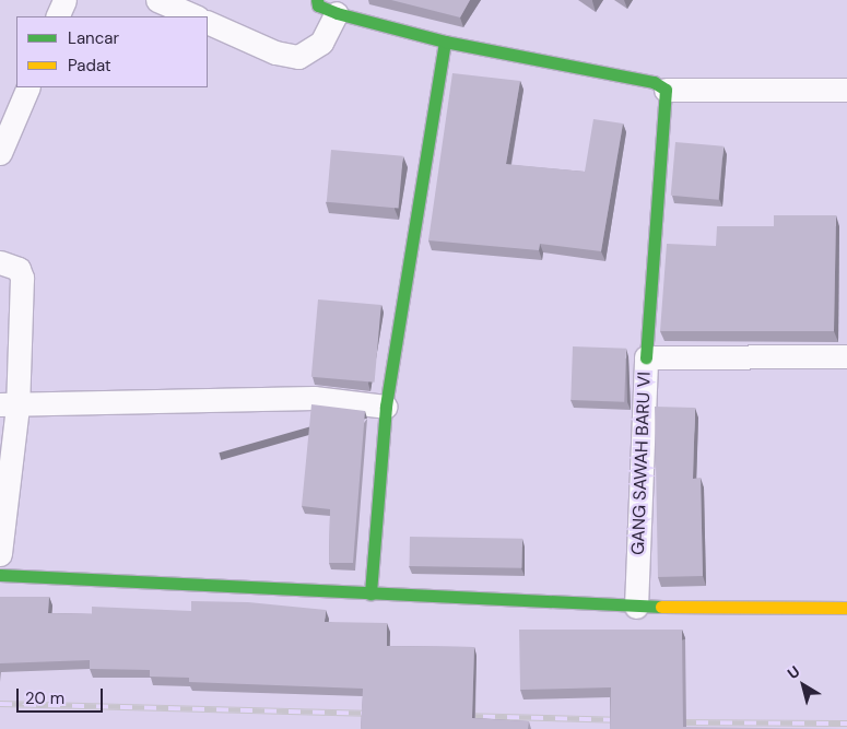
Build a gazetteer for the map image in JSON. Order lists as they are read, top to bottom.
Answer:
{
  "streets": {
    "street": ["GANG SAWAH BARU VI"]
  },
  "legend": ["Lancar", "Padat"],
  "scale_bar": "20 m",
  "north": "top left"
}
